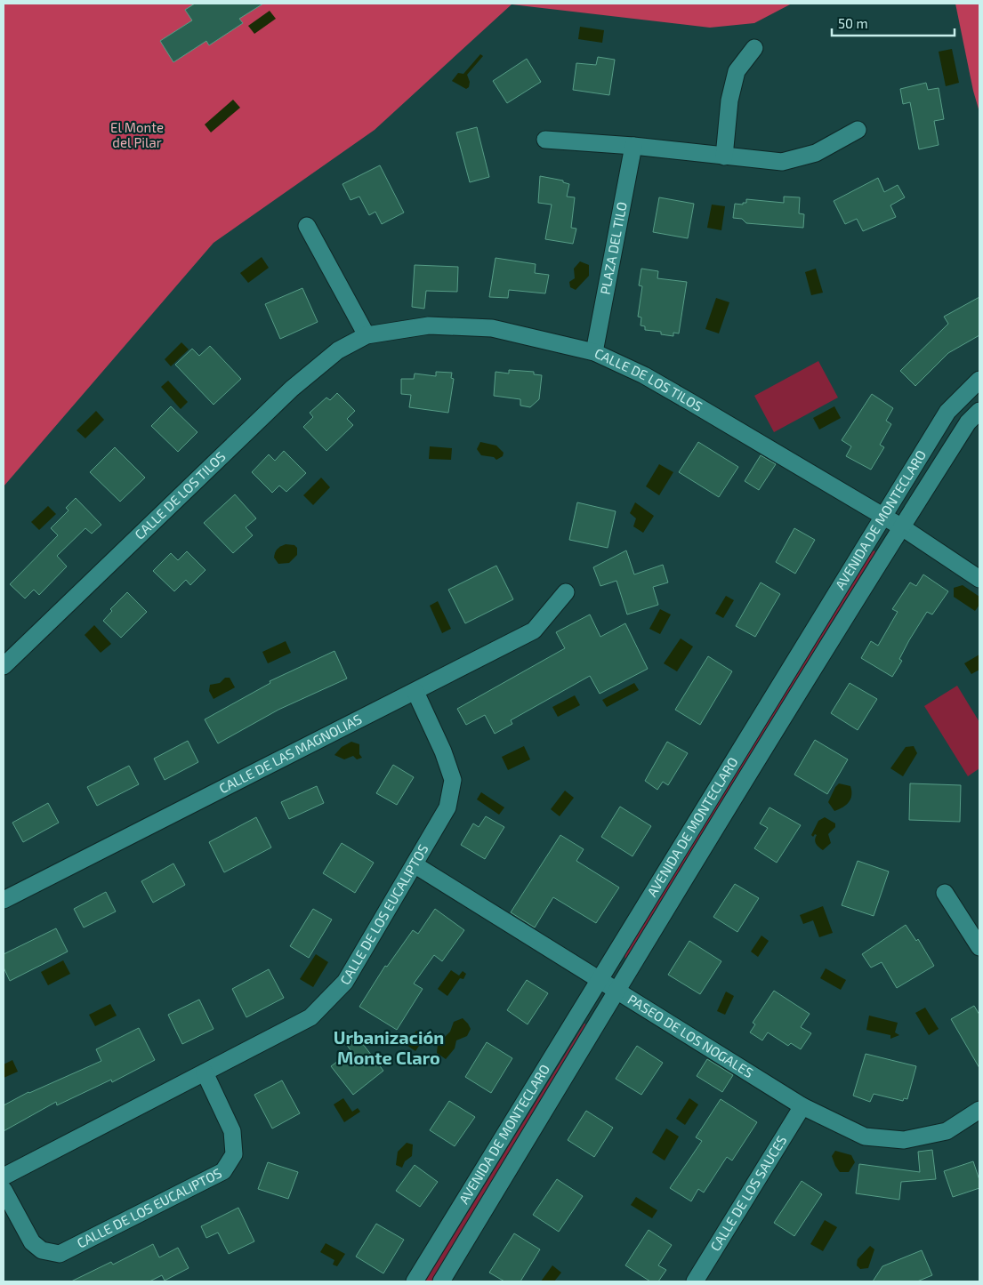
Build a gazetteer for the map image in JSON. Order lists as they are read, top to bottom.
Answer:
{
  "streets": {
    "street": [
      "PLAZA DEL TILO",
      "CALLE DE LOS TILOS",
      "AVENIDA DE MONTECLARO",
      "CALLE DE LAS MAGNOLIAS",
      "CALLE DE LOS EUCALIPTOS",
      "PASEO DE LOS NOGALES",
      "CALLE DE LOS SAUCES"
    ]
  },
  "crossings": [
    ["PLAZA DEL TILO", "CALLE DE LOS TILOS"],
    ["CALLE DE LOS TILOS", "AVENIDA DE MONTECLARO"],
    ["AVENIDA DE MONTECLARO", "PASEO DE LOS NOGALES"],
    ["CALLE DE LAS MAGNOLIAS", "CALLE DE LOS EUCALIPTOS"],
    ["CALLE DE LOS EUCALIPTOS", "PASEO DE LOS NOGALES"],
    ["PASEO DE LOS NOGALES", "CALLE DE LOS SAUCES"]
  ],
  "districts": ["Urbanización Monte Claro"],
  "parks": ["El Monte del Pilar"],
  "scale_bar": "50 m"
}
